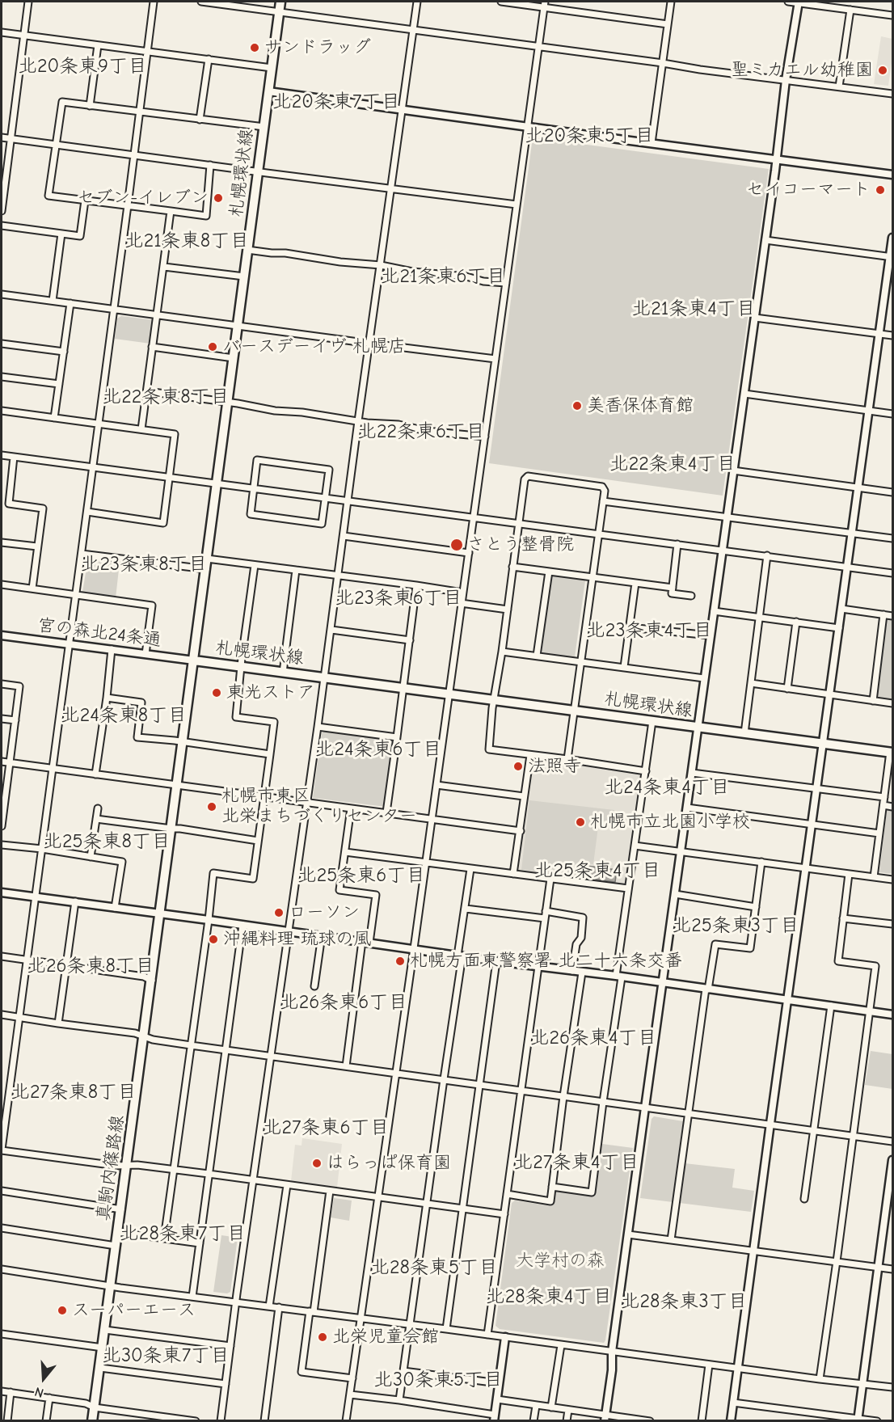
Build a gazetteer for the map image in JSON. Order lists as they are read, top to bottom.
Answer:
{
  "streets": {
    "main road": ["札幌環状線", "真駒内篠路線"],
    "street": ["宮の森北24条通"]
  },
  "crossings": [
    ["札幌環状線", "宮の森北24条通"],
    ["札幌環状線", "真駒内篠路線"],
    ["宮の森北24条通", "真駒内篠路線"]
  ],
  "districts": [
    "北20条東9丁目",
    "北20条東7丁目",
    "北20条東5丁目",
    "北21条東8丁目",
    "北21条東6丁目",
    "北21条東4丁目",
    "北22条東8丁目",
    "北22条東6丁目",
    "北22条東4丁目",
    "北23条東8丁目",
    "北23条東6丁目",
    "北23条東4丁目",
    "北24条東8丁目",
    "北24条東6丁目",
    "北24条東4丁目",
    "北25条東8丁目",
    "北25条東4丁目",
    "北25条東6丁目",
    "北25条東3丁目",
    "北26条東8丁目",
    "北26条東6丁目",
    "北26条東4丁目",
    "北27条東8丁目",
    "北27条東6丁目",
    "北27条東4丁目",
    "北28条東7丁目",
    "北28条東5丁目",
    "北28条東4丁目",
    "北28条東3丁目",
    "北30条東7丁目",
    "北30条東5丁目"
  ],
  "parks": ["大学村の森"],
  "places": [
    "サンドラッグ",
    "聖ミカエル幼稚園",
    "セイコーマート",
    "セブン-イレブン",
    "バースデーイヴ 札幌店",
    "美香保体育館",
    "さとう整骨院",
    "東光ストア",
    "法照寺",
    "札幌市東区 北栄まちづくりセンター",
    "札幌市立北園小学校",
    "ローソン",
    "沖縄料理 琉球の風",
    "札幌方面東警察署 北二十六条交番",
    "はらっぱ保育園",
    "スーパーエース",
    "北栄児童会館"
  ],
  "north": "bottom"
}
